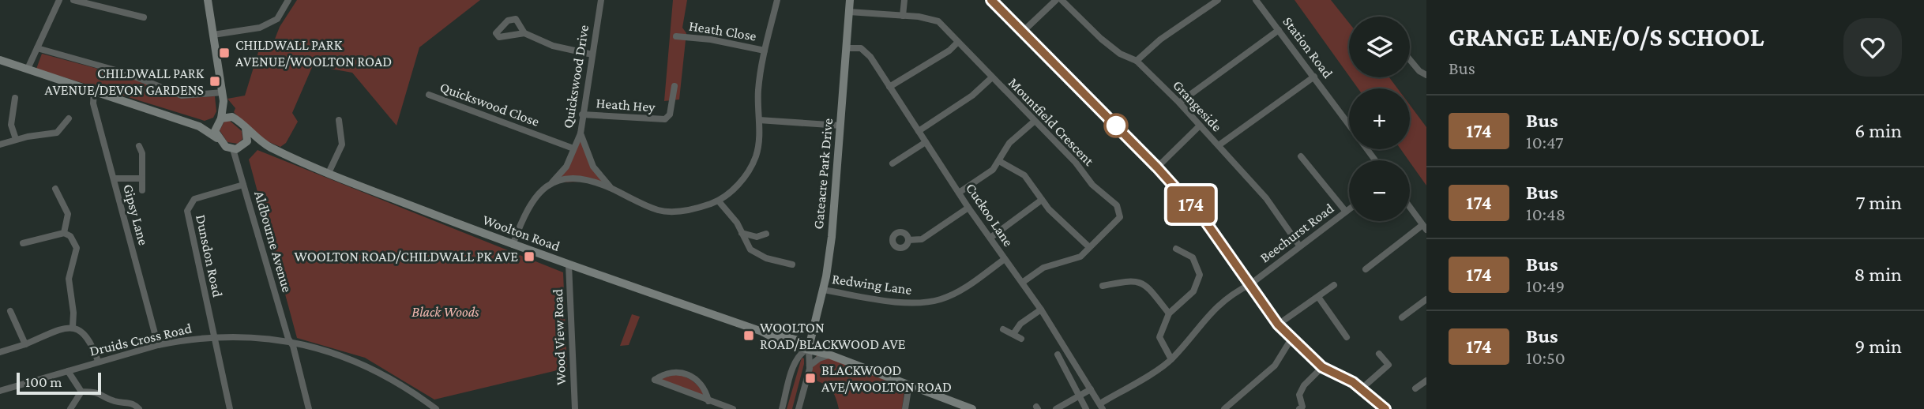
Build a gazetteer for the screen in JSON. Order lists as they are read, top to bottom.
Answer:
{
  "streets": {
    "street": [
      "Heath Close",
      "Station Road",
      "Quickswood Drive",
      "Quickswood Close",
      "Heath Hey",
      "Grangeside",
      "Mountfield Crescent",
      "Gateacre Park Drive",
      "Gipsy Lane",
      "Cuckoo Lane",
      "Woolton Road",
      "Beechurst Road",
      "Aldbourne Avenue",
      "Dunsdon Road",
      "Redwing Lane",
      "Wood View Road",
      "Druids Cross Road"
    ]
  },
  "crossings": [
    ["Quickswood Drive", "Quickswood Close"],
    ["Quickswood Drive", "Heath Hey"],
    ["Quickswood Drive", "Woolton Road"],
    ["Grangeside", "Beechurst Road"],
    ["Mountfield Crescent", "Gateacre Park Drive"],
    ["Mountfield Crescent", "Cuckoo Lane"],
    ["Gateacre Park Drive", "Cuckoo Lane"],
    ["Gateacre Park Drive", "Woolton Road"],
    ["Gateacre Park Drive", "Redwing Lane"],
    ["Gipsy Lane", "Druids Cross Road"],
    ["Cuckoo Lane", "Beechurst Road"],
    ["Cuckoo Lane", "Redwing Lane"],
    ["Woolton Road", "Aldbourne Avenue"],
    ["Woolton Road", "Wood View Road"],
    ["Aldbourne Avenue", "Dunsdon Road"],
    ["Aldbourne Avenue", "Druids Cross Road"],
    ["Dunsdon Road", "Druids Cross Road"]
  ],
  "parks": ["Black Woods"],
  "places": {
    "transit": [
      "CHILDWALL PARK AVENUE/WOOLTON ROAD",
      "CHILDWALL PARK AVENUE/DEVON GARDENS",
      "WOOLTON ROAD/CHILDWALL PK AVE",
      "WOOLTON ROAD/BLACKWOOD AVE",
      "BLACKWOOD AVE/WOOLTON ROAD"
    ]
  },
  "lines": ["bus line 174"],
  "scale_bar": "100 m",
  "page": {
    "on_map": "174",
    "heading": ["GRANGE LANE/O/S SCHOOL", "Bus"],
    "map_buttons": ["+", "−"],
    "list": [
      {
        "mark": "174",
        "name": "Bus",
        "note": "10:47",
        "value": "6 min"
      },
      {
        "mark": "174",
        "name": "Bus",
        "note": "10:48",
        "value": "7 min"
      },
      {
        "mark": "174",
        "name": "Bus",
        "note": "10:49",
        "value": "8 min"
      },
      {
        "mark": "174",
        "name": "Bus",
        "note": "10:50",
        "value": "9 min"
      }
    ],
    "scale": "100 m"
  }
}
